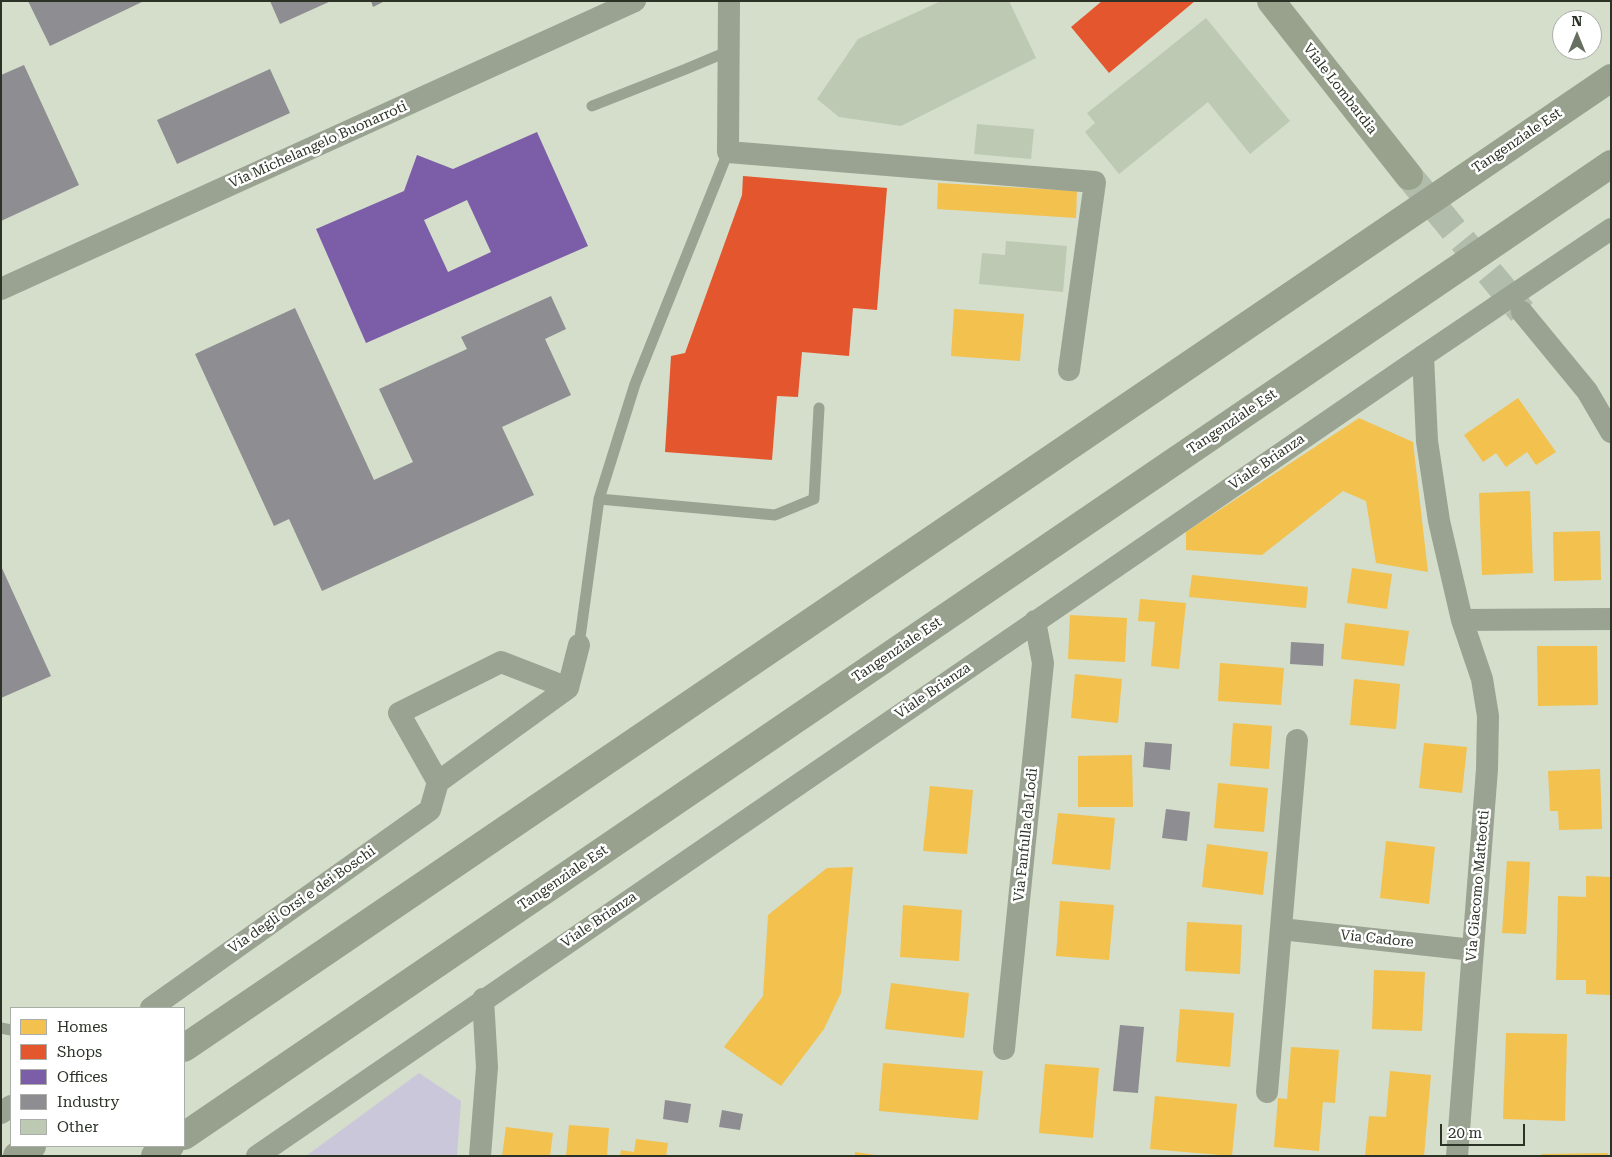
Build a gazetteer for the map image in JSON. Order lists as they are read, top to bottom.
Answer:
{
  "streets": {
    "highway": ["Tangenziale Est"],
    "street": [
      "Viale Lombardia",
      "Via Michelangelo Buonarroti",
      "Viale Brianza",
      "Via Fanfulla da Lodi",
      "Via Giacomo Matteotti",
      "Via degli Orsi e dei Boschi",
      "Via Cadore"
    ]
  },
  "crossings": [
    ["Viale Brianza", "Via Fanfulla da Lodi"],
    ["Viale Brianza", "Via Giacomo Matteotti"],
    ["Via Giacomo Matteotti", "Via Cadore"]
  ],
  "legend": [
    "Homes",
    "Shops",
    "Offices",
    "Industry",
    "Other"
  ],
  "scale_bar": "20 m",
  "north": "top"
}
